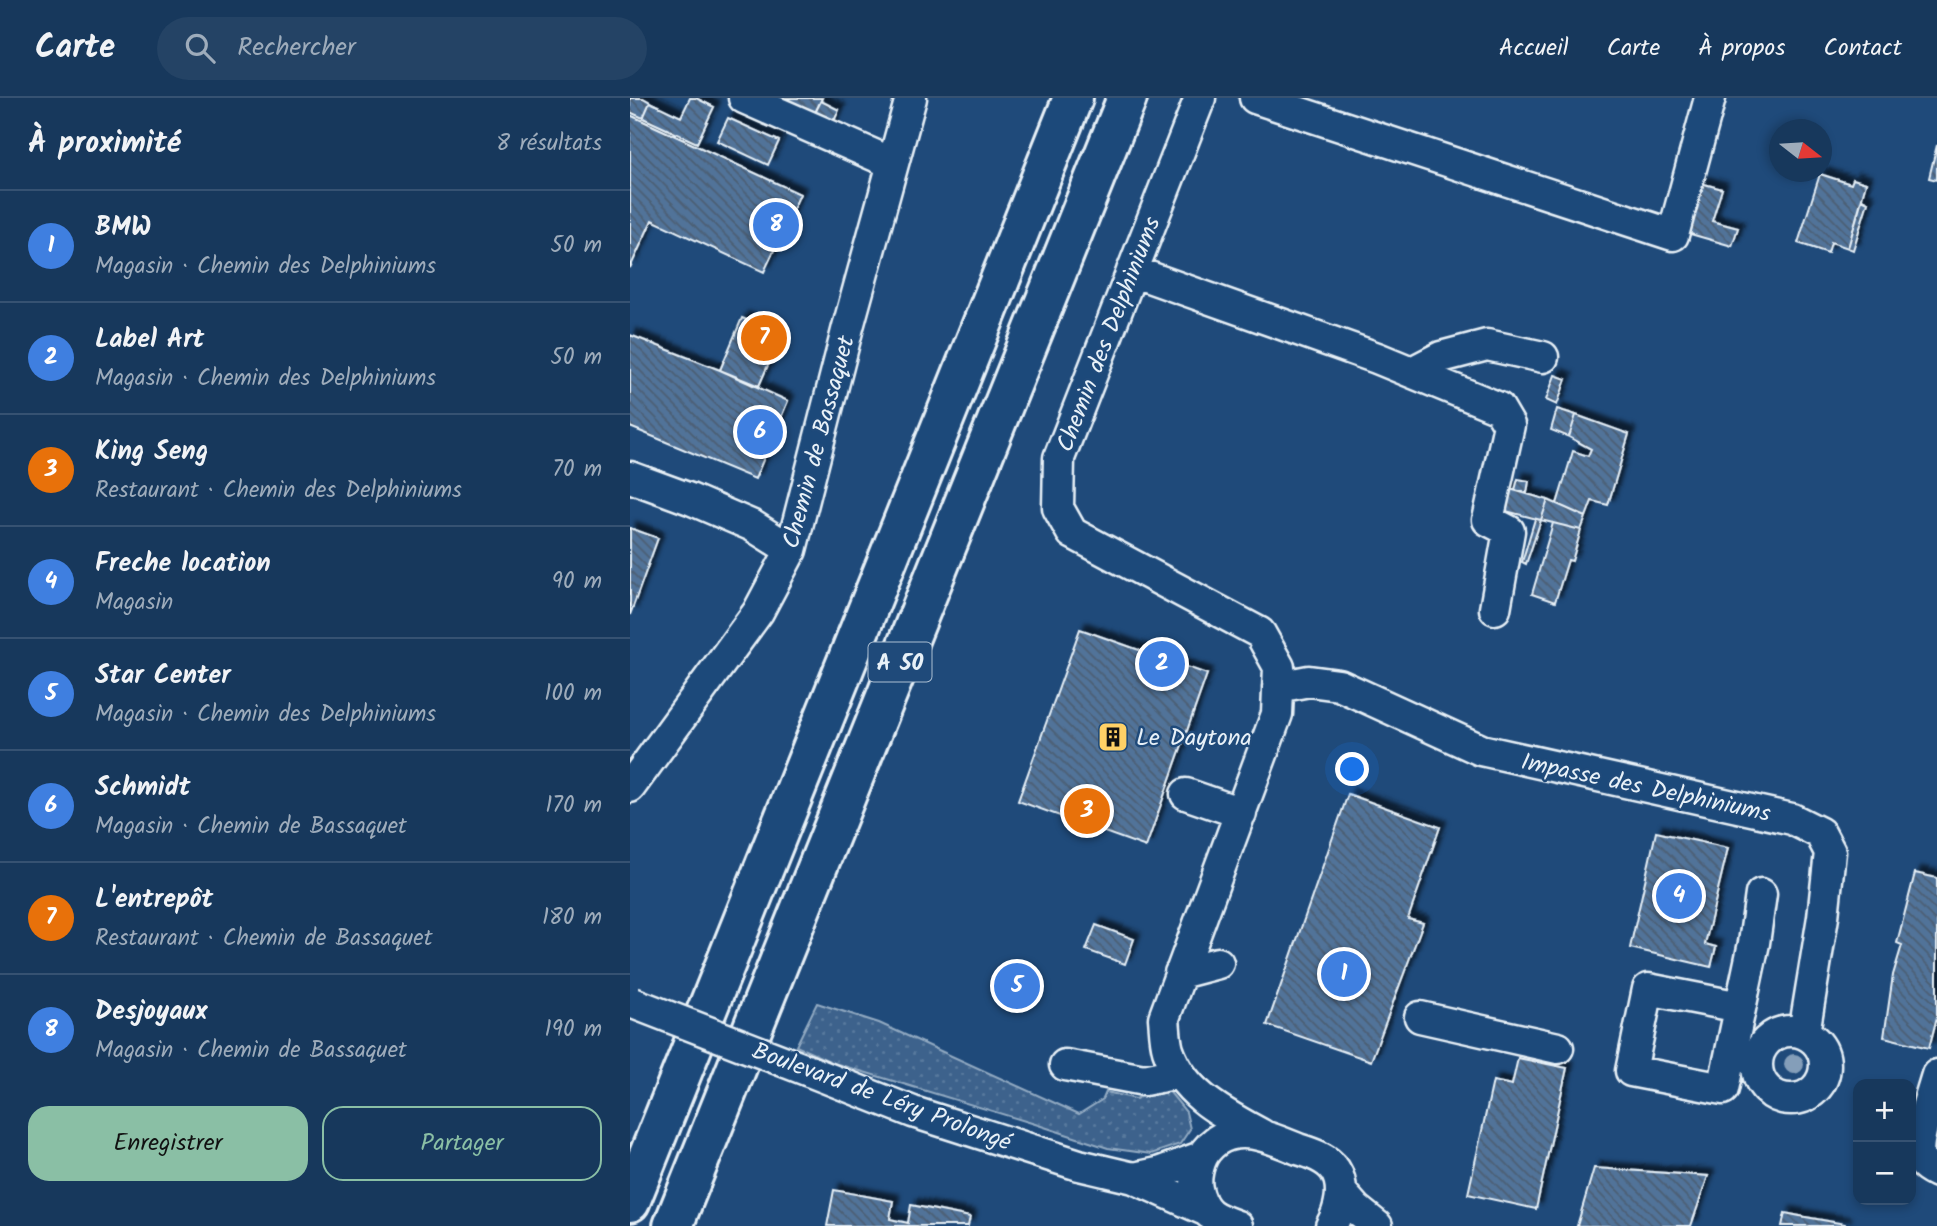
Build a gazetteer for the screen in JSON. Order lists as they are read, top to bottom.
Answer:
{
  "streets": {
    "highway": ["A 50"],
    "street": [
      "Chemin des Delphiniums",
      "Chemin de Bassaquet",
      "Impasse des Delphiniums",
      "Boulevard de Léry Prolongé"
    ]
  },
  "crossings": [
    ["Chemin des Delphiniums", "Impasse des Delphiniums"],
    ["Chemin des Delphiniums", "Boulevard de Léry Prolongé"]
  ],
  "places": {
    "building": ["Le Daytona"]
  },
  "north": "right",
  "page": {
    "header": "Carte",
    "search": "Rechercher",
    "nav": [
      "Accueil",
      "Carte",
      "À propos",
      "Contact"
    ],
    "heading": ["À proximité", "8 résultats"],
    "list": [
      {
        "mark": "1",
        "name": "BMW",
        "note": "Magasin · Chemin des Delphiniums",
        "value": "50 m"
      },
      {
        "mark": "2",
        "name": "Label Art",
        "note": "Magasin · Chemin des Delphiniums",
        "value": "50 m"
      },
      {
        "mark": "3",
        "name": "King Seng",
        "note": "Restaurant · Chemin des Delphiniums",
        "value": "70 m"
      },
      {
        "mark": "4",
        "name": "Freche location",
        "note": "Magasin",
        "value": "90 m"
      },
      {
        "mark": "5",
        "name": "Star Center",
        "note": "Magasin · Chemin des Delphiniums",
        "value": "100 m"
      },
      {
        "mark": "6",
        "name": "Schmidt",
        "note": "Magasin · Chemin de Bassaquet",
        "value": "170 m"
      },
      {
        "mark": "7",
        "name": "L'entrepôt",
        "note": "Restaurant · Chemin de Bassaquet",
        "value": "180 m"
      },
      {
        "mark": "8",
        "name": "Desjoyaux",
        "note": "Magasin · Chemin de Bassaquet",
        "value": "190 m"
      }
    ],
    "pins": [
      "8",
      "7",
      "6",
      "2",
      "3",
      "4",
      "1",
      "5"
    ],
    "map_buttons": ["+", "−"],
    "buttons": ["Enregistrer", "Partager"]
  }
}
